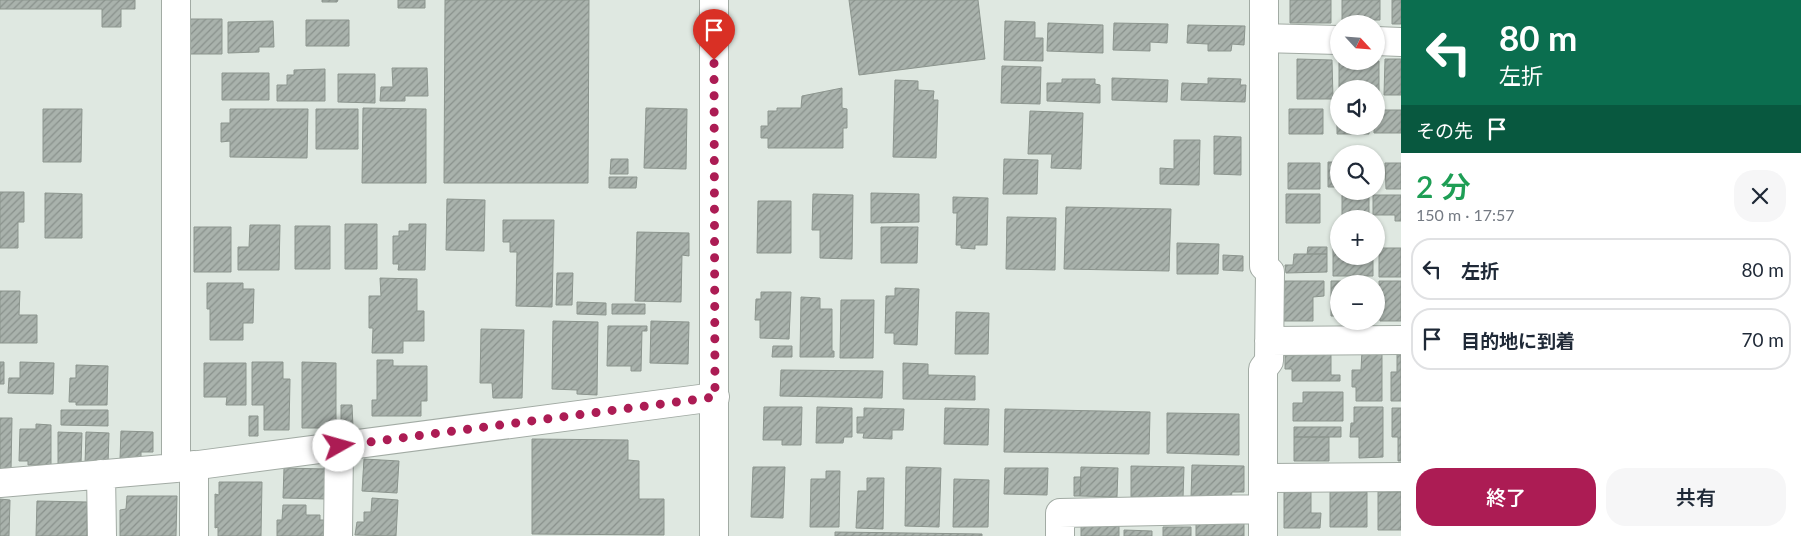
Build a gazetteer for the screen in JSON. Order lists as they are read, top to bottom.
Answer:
{
  "north": "bottom right",
  "page": {
    "turn": ["80 m", "左折"],
    "map_buttons": ["+", "−"],
    "then": "その先",
    "heading": ["2 分", "150 m · 17:57"],
    "list": [
      {
        "name": "左折",
        "value": "80 m"
      },
      {
        "name": "目的地に到着",
        "value": "70 m"
      }
    ],
    "buttons": ["終了", "共有"]
  }
}
